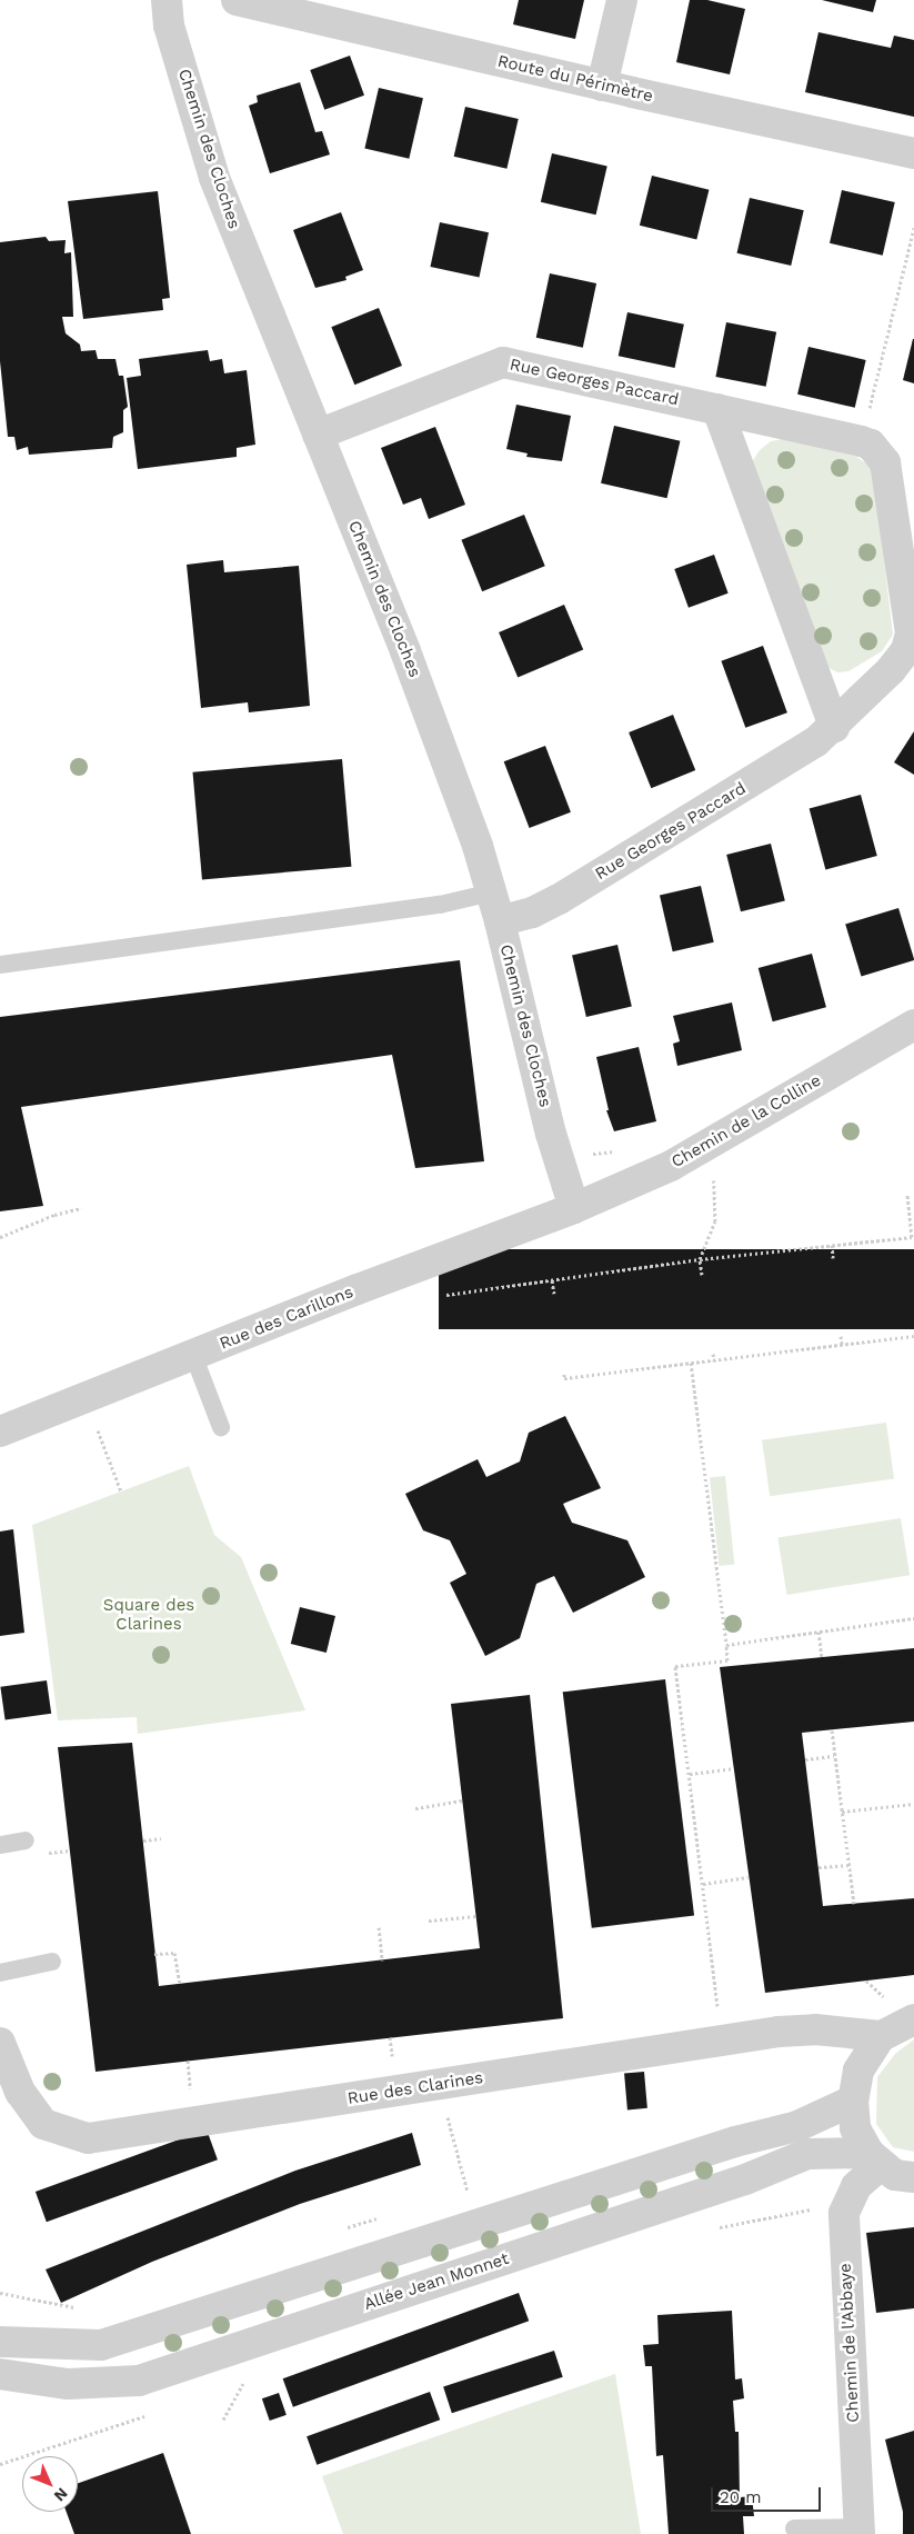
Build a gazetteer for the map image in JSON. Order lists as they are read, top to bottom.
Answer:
{
  "streets": {
    "street": [
      "Route du Périmètre",
      "Chemin des Cloches",
      "Rue Georges Paccard",
      "Chemin de la Colline",
      "Rue des Carillons",
      "Rue des Clarines",
      "Allée Jean Monnet",
      "Chemin de l'Abbaye"
    ]
  },
  "crossings": [
    ["Chemin des Cloches", "Rue Georges Paccard"],
    ["Chemin des Cloches", "Chemin de la Colline"],
    ["Chemin des Cloches", "Rue des Carillons"],
    ["Chemin de la Colline", "Rue des Carillons"],
    ["Allée Jean Monnet", "Chemin de l'Abbaye"]
  ],
  "parks": ["Square des Clarines"],
  "scale_bar": "20 m",
  "north": "bottom right"
}
